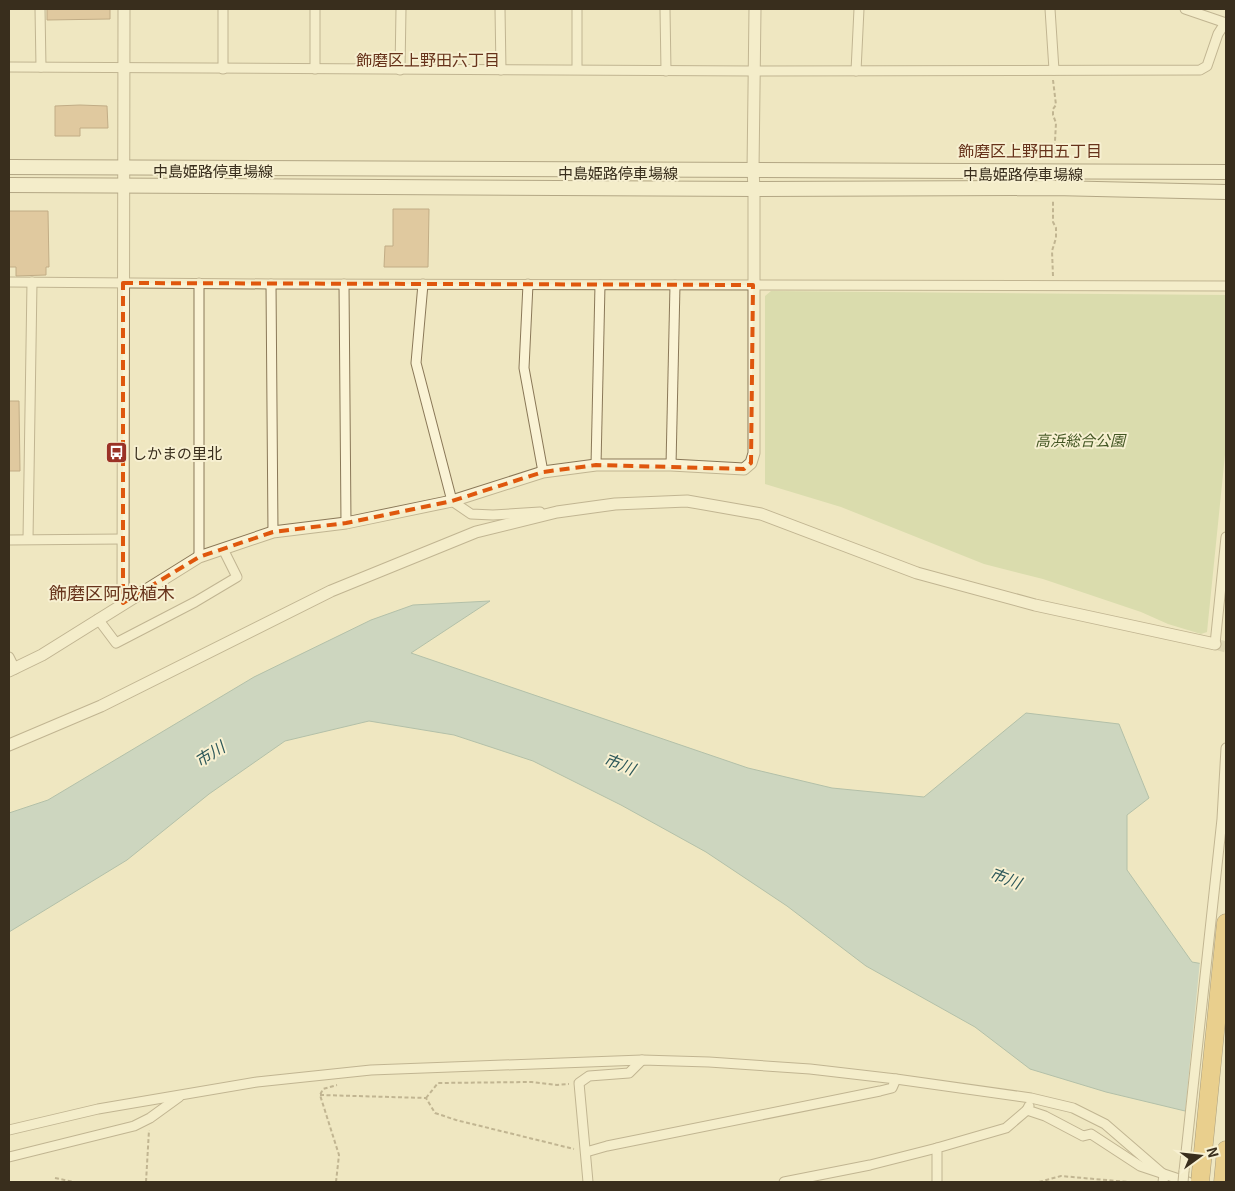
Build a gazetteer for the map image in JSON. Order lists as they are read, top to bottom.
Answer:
{
  "streets": {
    "main road": ["中島姫路停車場線"]
  },
  "districts": ["飾磨区上野田六丁目", "飾磨区上野田五丁目", "飾磨区阿成植木"],
  "water": ["市川"],
  "parks": ["高浜総合公園"],
  "places": {
    "bus stop": ["しかまの里北"]
  },
  "north": "right"
}
